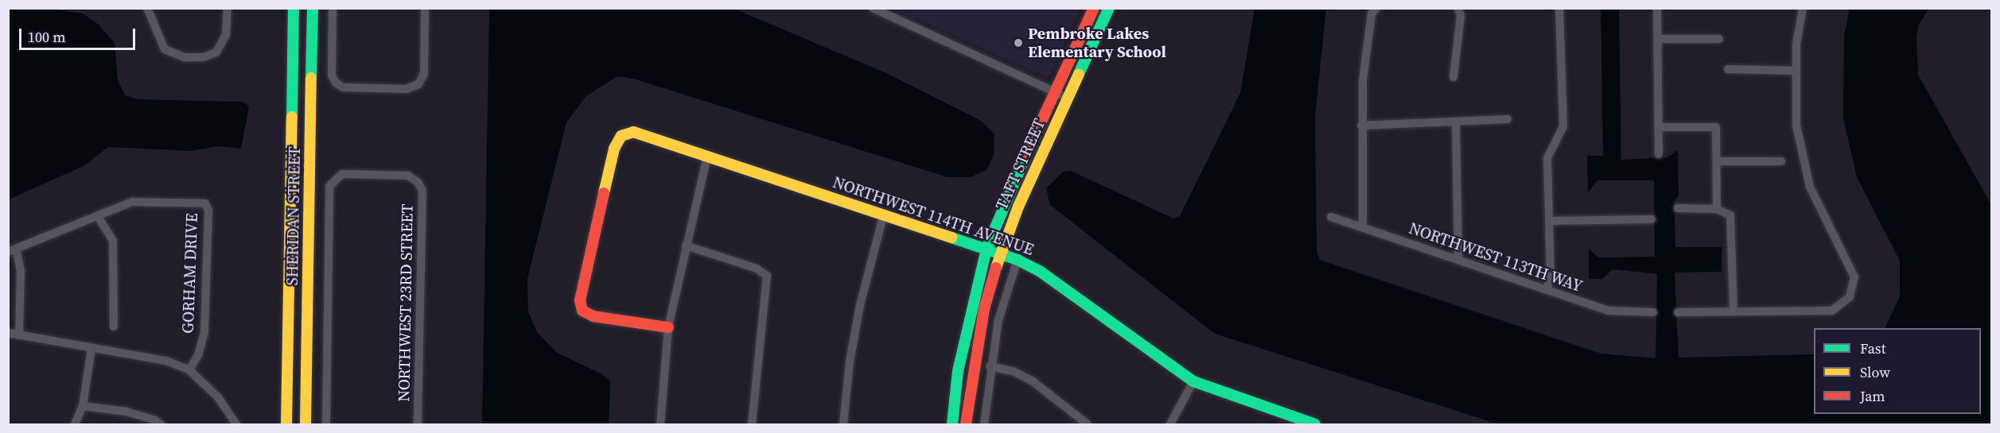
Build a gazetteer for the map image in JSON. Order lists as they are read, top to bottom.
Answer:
{
  "streets": {
    "street": [
      "TAFT STREET",
      "SHERIDAN STREET",
      "NORTHWEST 114TH AVENUE",
      "NORTHWEST 113TH WAY",
      "GORHAM DRIVE",
      "NORTHWEST 23RD STREET"
    ]
  },
  "crossings": [
    ["TAFT STREET", "NORTHWEST 114TH AVENUE"]
  ],
  "places": ["Pembroke Lakes Elementary School"],
  "legend": ["Fast", "Slow", "Jam"],
  "scale_bar": "100 m"
}
